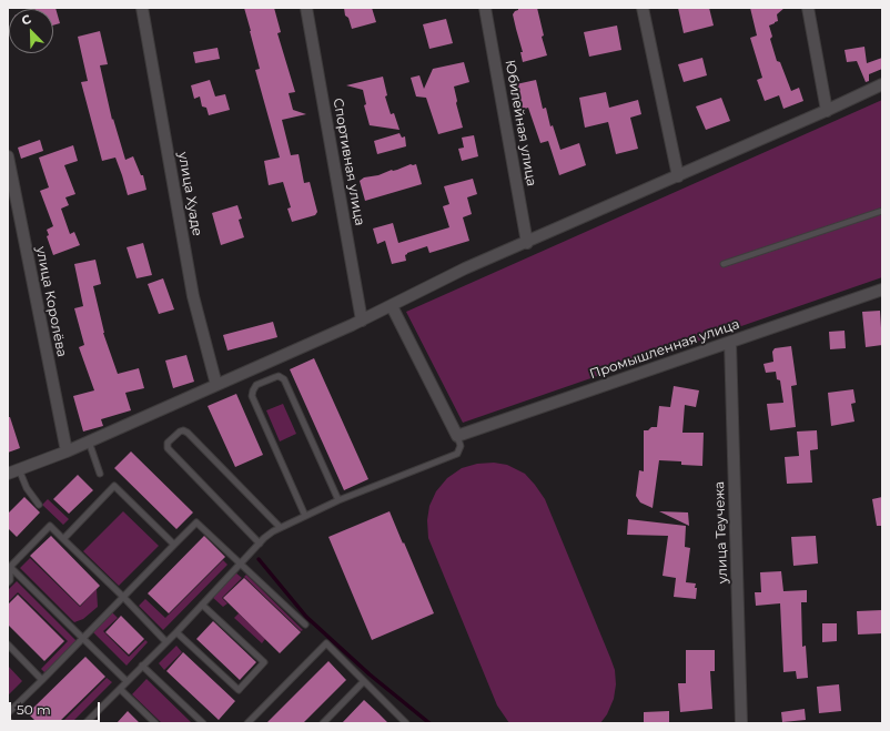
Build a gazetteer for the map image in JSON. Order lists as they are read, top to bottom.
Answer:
{
  "streets": {
    "street": [
      "Юбилейная улица",
      "Спортивная улица",
      "улица Хуаде",
      "улица Королёва",
      "Промышленная улица",
      "улица Теучежа"
    ]
  },
  "crossings": [
    ["Промышленная улица", "улица Теучежа"]
  ],
  "scale_bar": "50 m",
  "north": "top left"
}
